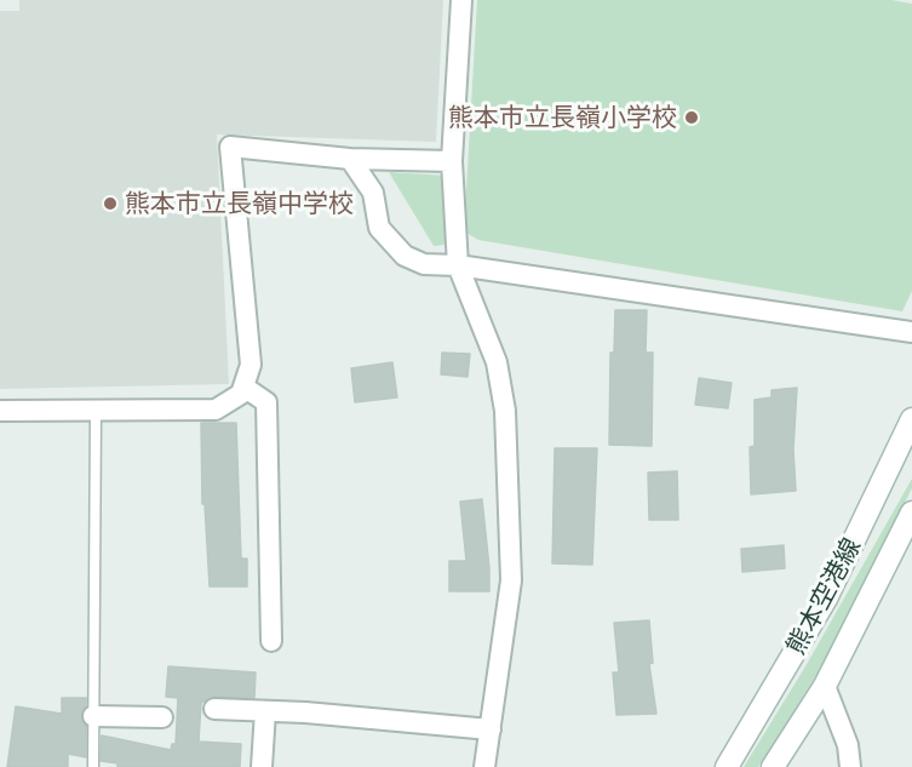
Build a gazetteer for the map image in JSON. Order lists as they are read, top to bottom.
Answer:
{
  "streets": {
    "main road": ["熊本空港線"]
  },
  "places": ["熊本市立長嶺小学校", "熊本市立長嶺中学校"]
}
